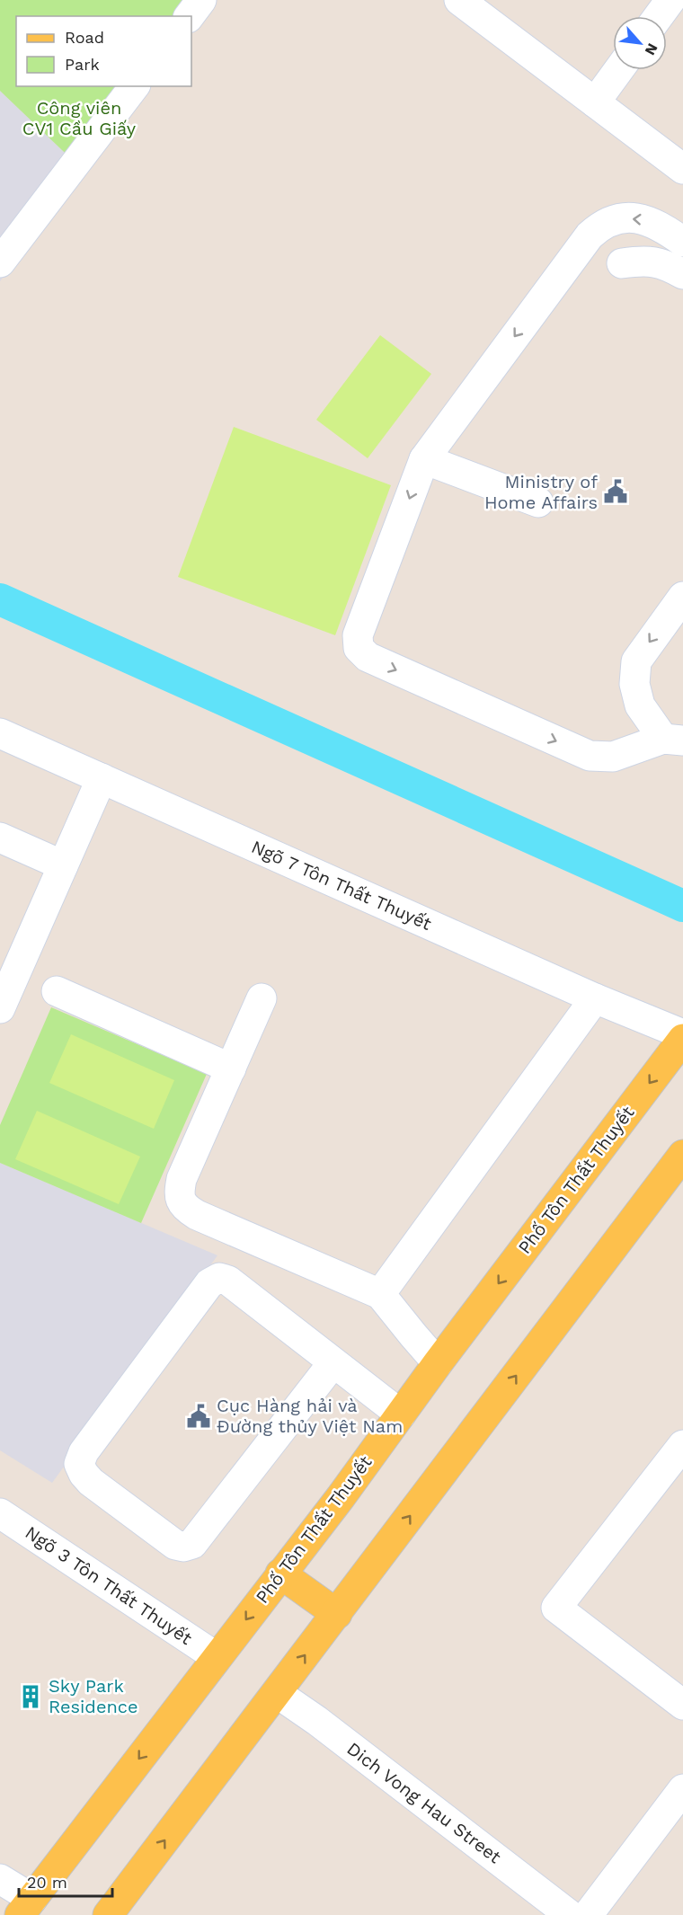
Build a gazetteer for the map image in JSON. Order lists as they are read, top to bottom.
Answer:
{
  "streets": {
    "main road": ["Phố Tôn Thất Thuyết"],
    "street": ["Ngõ 7 Tôn Thất Thuyết", "Ngõ 3 Tôn Thất Thuyết", "Dich Vong Hau Street"]
  },
  "crossings": [
    ["Ngõ 7 Tôn Thất Thuyết", "Phố Tôn Thất Thuyết"],
    ["Phố Tôn Thất Thuyết", "Ngõ 3 Tôn Thất Thuyết"]
  ],
  "parks": ["Công viên CV1 Cầu Giấy"],
  "places": {
    "public building": ["Ministry of Home Affairs", "Cục Hàng hải và Đường thủy Việt Nam"],
    "building": ["Sky Park Residence"]
  },
  "legend": ["Road", "Park"],
  "scale_bar": "20 m",
  "north": "bottom right"
}
